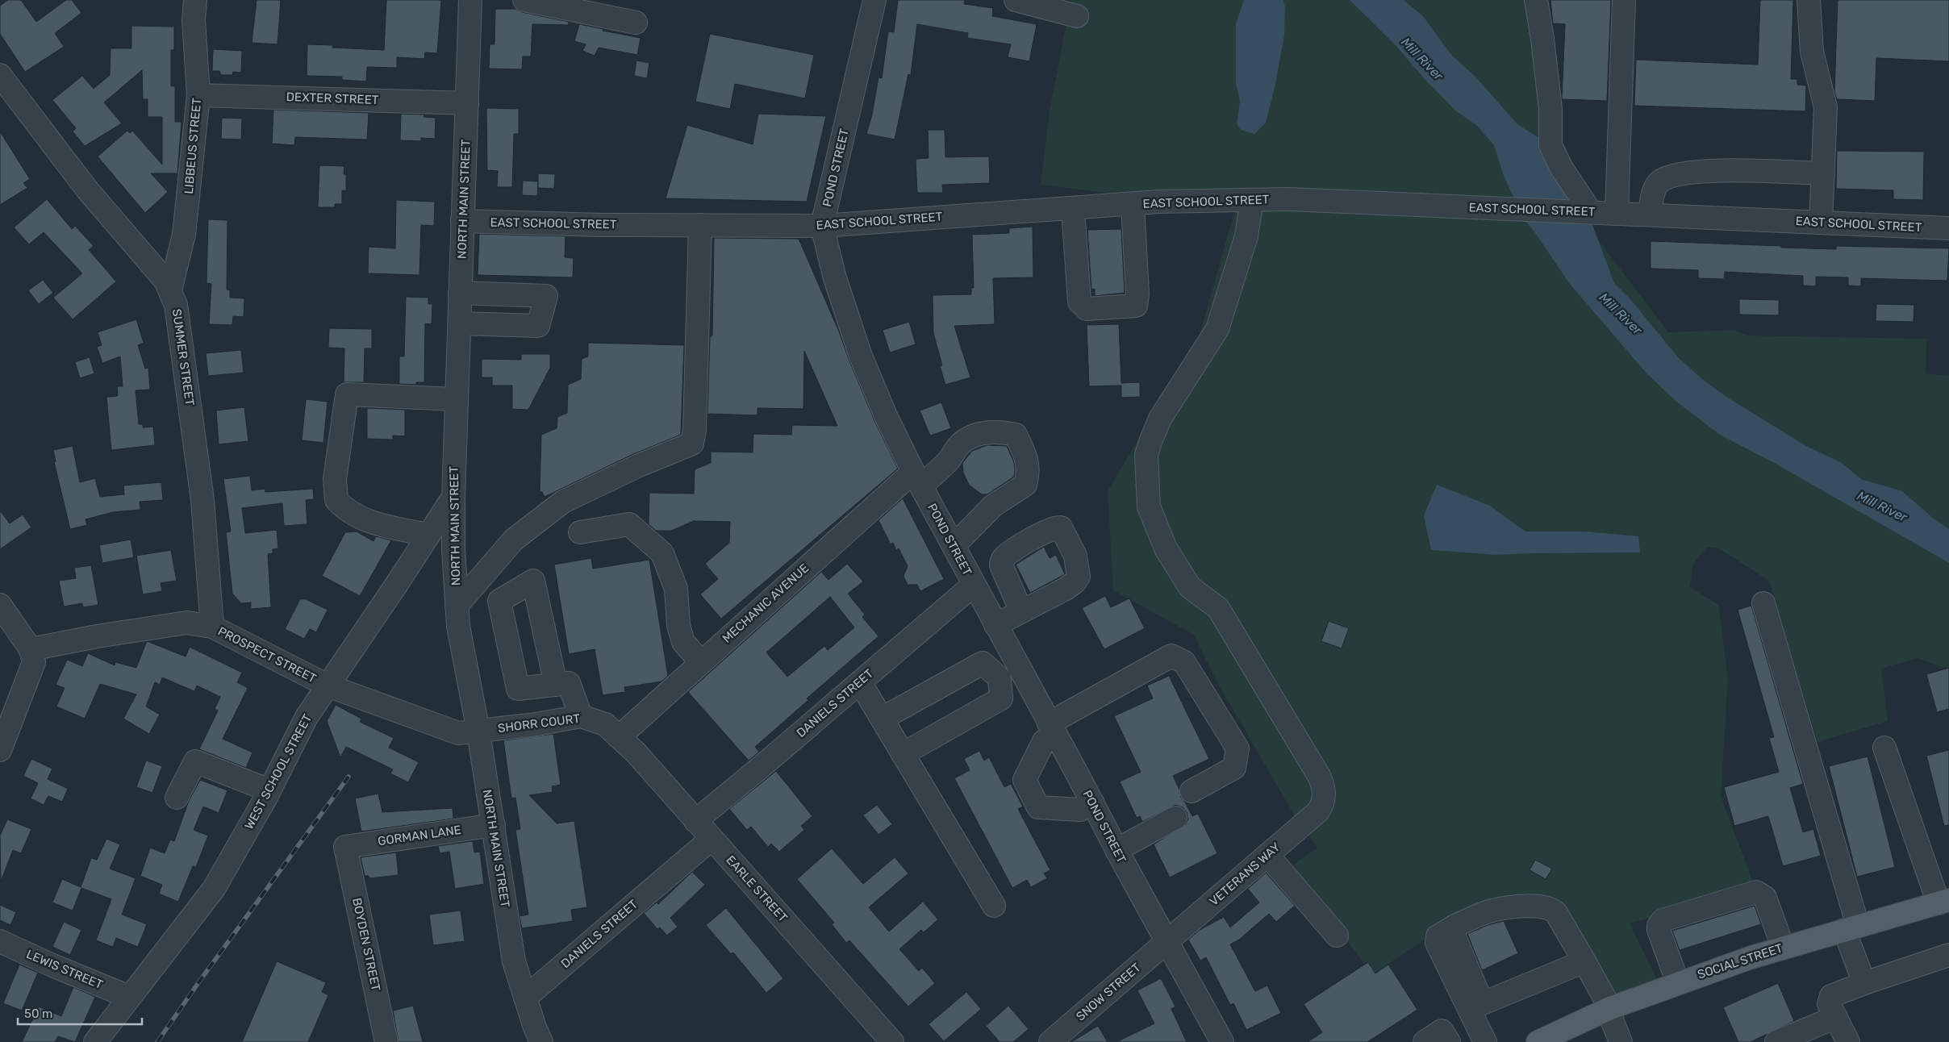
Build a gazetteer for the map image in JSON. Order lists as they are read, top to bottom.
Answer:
{
  "streets": {
    "main road": ["SOCIAL STREET"],
    "street": [
      "DEXTER STREET",
      "LIBBEUS STREET",
      "POND STREET",
      "NORTH MAIN STREET",
      "EAST SCHOOL STREET",
      "SUMMER STREET",
      "MECHANIC AVENUE",
      "PROSPECT STREET",
      "DANIELS STREET",
      "SHORR COURT",
      "WEST SCHOOL STREET",
      "GORMAN LANE",
      "VETERANS WAY",
      "EARLE STREET",
      "BOYDEN STREET",
      "LEWIS STREET",
      "SNOW STREET"
    ]
  },
  "crossings": [
    ["DEXTER STREET", "LIBBEUS STREET"],
    ["DEXTER STREET", "NORTH MAIN STREET"],
    ["LIBBEUS STREET", "SUMMER STREET"],
    ["POND STREET", "EAST SCHOOL STREET"],
    ["POND STREET", "MECHANIC AVENUE"],
    ["POND STREET", "DANIELS STREET"],
    ["POND STREET", "VETERANS WAY"],
    ["POND STREET", "SNOW STREET"],
    ["NORTH MAIN STREET", "EAST SCHOOL STREET"],
    ["NORTH MAIN STREET", "PROSPECT STREET"],
    ["NORTH MAIN STREET", "DANIELS STREET"],
    ["NORTH MAIN STREET", "SHORR COURT"],
    ["NORTH MAIN STREET", "WEST SCHOOL STREET"],
    ["NORTH MAIN STREET", "GORMAN LANE"],
    ["EAST SCHOOL STREET", "VETERANS WAY"],
    ["SUMMER STREET", "PROSPECT STREET"],
    ["MECHANIC AVENUE", "SHORR COURT"],
    ["MECHANIC AVENUE", "EARLE STREET"],
    ["PROSPECT STREET", "SHORR COURT"],
    ["PROSPECT STREET", "WEST SCHOOL STREET"],
    ["DANIELS STREET", "EARLE STREET"],
    ["SHORR COURT", "EARLE STREET"],
    ["WEST SCHOOL STREET", "LEWIS STREET"],
    ["GORMAN LANE", "BOYDEN STREET"],
    ["VETERANS WAY", "SNOW STREET"]
  ],
  "water": ["Mill River"],
  "scale_bar": "50 m"
}
